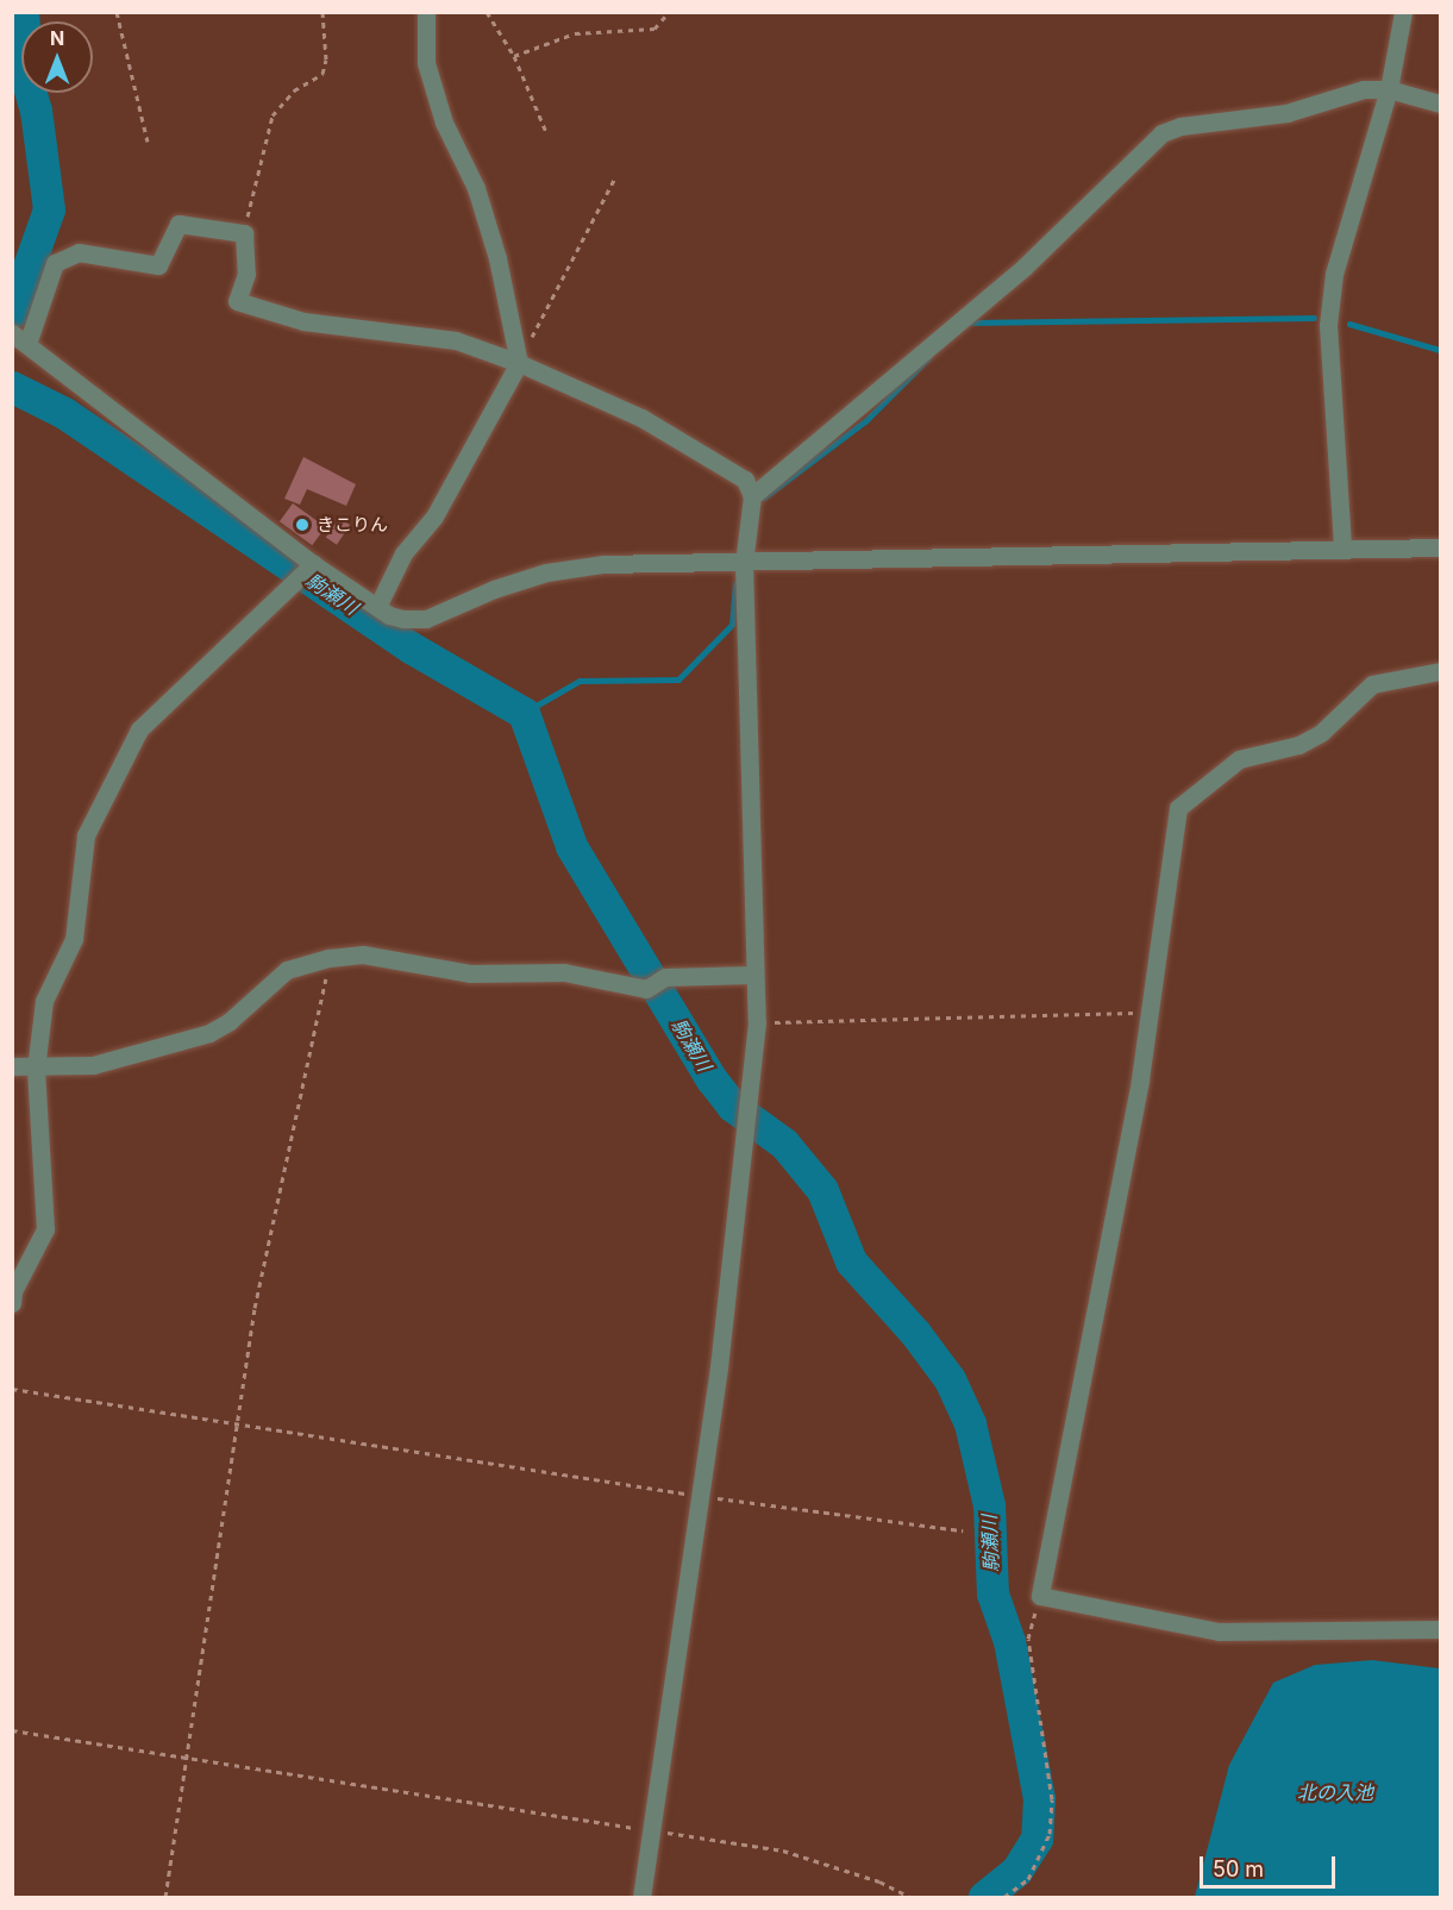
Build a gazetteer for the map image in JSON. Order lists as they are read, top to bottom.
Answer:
{
  "water": ["駒瀬川", "北の入池"],
  "places": ["きこりん"],
  "scale_bar": "50 m",
  "north": "top"
}
